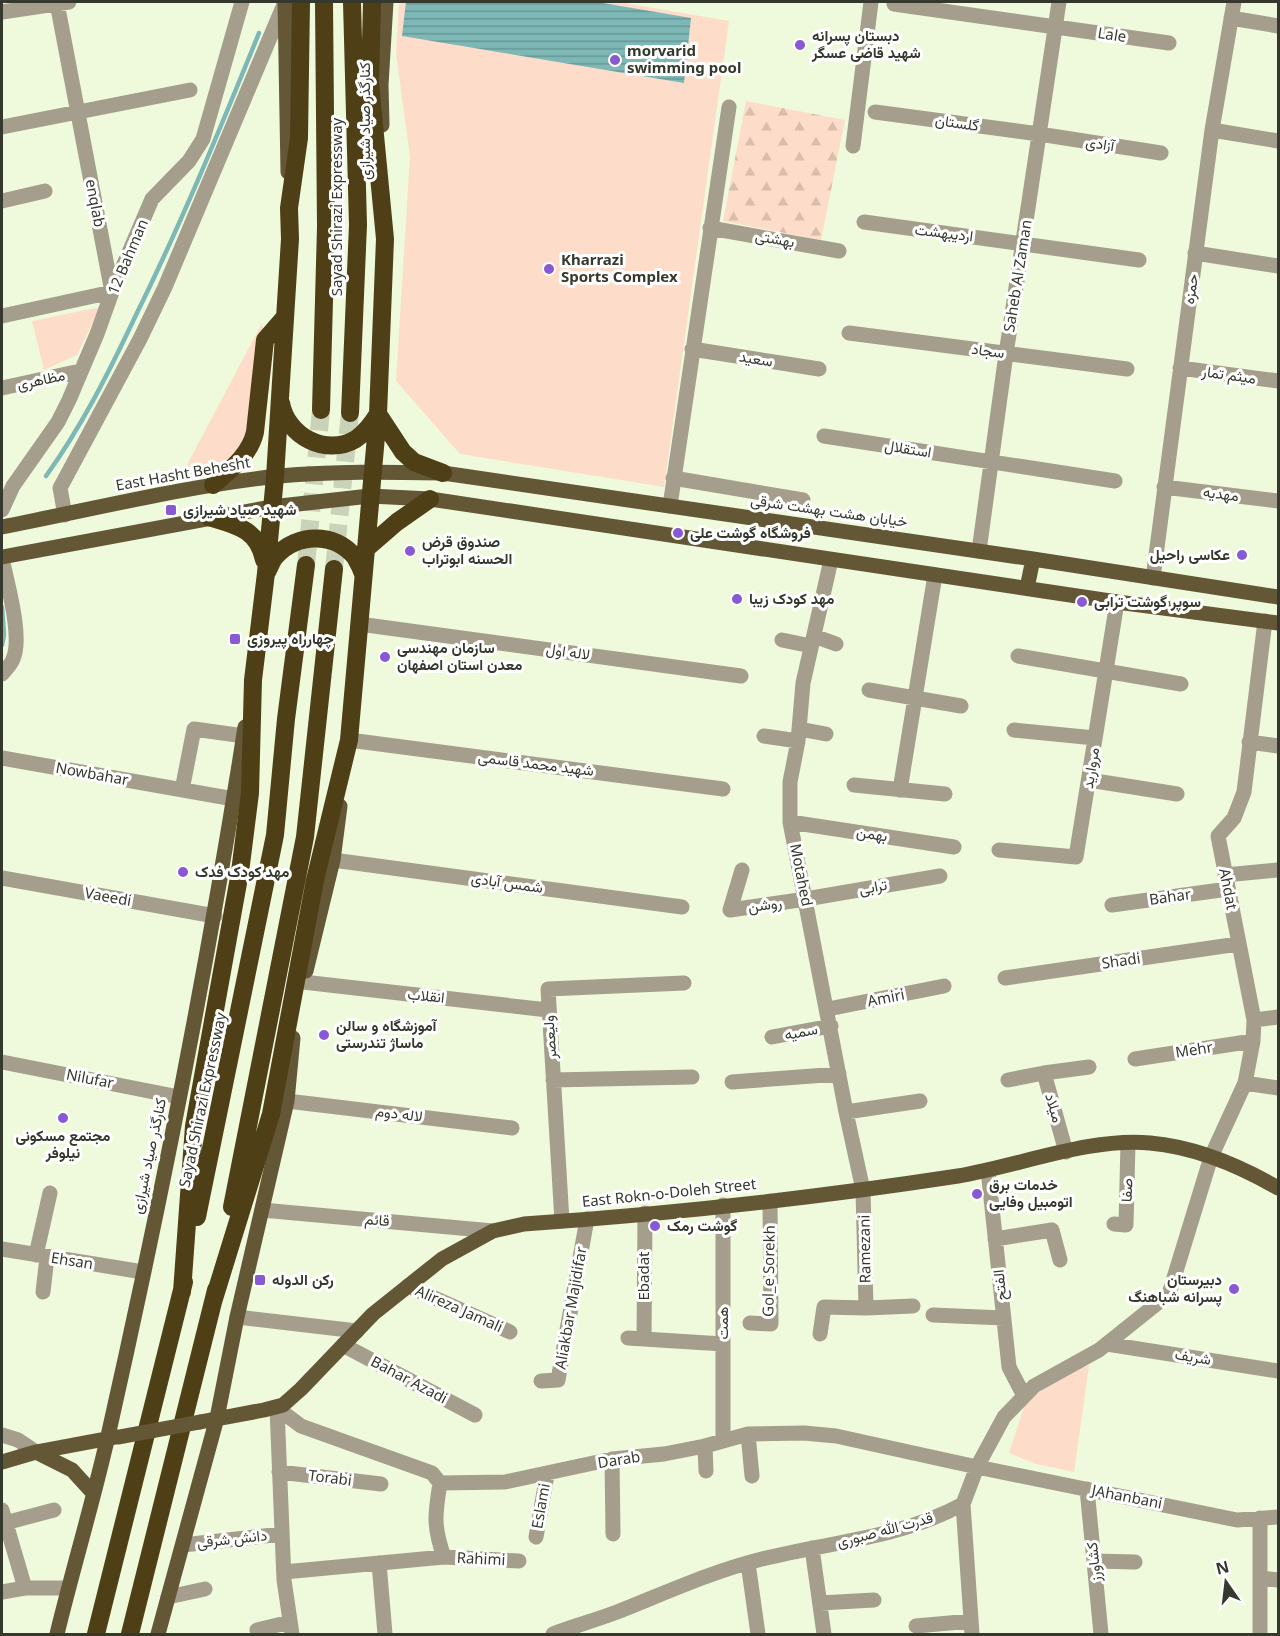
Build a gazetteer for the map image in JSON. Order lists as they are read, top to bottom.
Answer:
{
  "streets": {
    "highway": ["Sayad Shirazi Expressway"],
    "main road": [
      "کنارگذر صیاد شیرازی",
      "East Hasht Behesht",
      "خیابان هشت بهشت شرقی",
      "East Rokn-o-Doleh Street"
    ],
    "street": [
      "Lale",
      "گلستان",
      "آزادی",
      "enqlab",
      "اردیبهشت",
      "بهشتی",
      "12 Bahman",
      "Saheb Al Zaman",
      "حمزه",
      "سجاد",
      "سعید",
      "میثم تمار",
      "مظاهری",
      "استقلال",
      "مهدیه",
      "لاله اول",
      "شهید محمد قاسمی",
      "مروارید",
      "Nowbahar",
      "بهمن",
      "Motahed",
      "شمس آبادی",
      "ترابی",
      "Ahdat",
      "Vaeedi",
      "Bahar",
      "روشن",
      "Shadi",
      "انقلاب",
      "Amiri",
      "سمیه",
      "ولیعصر",
      "Mehr",
      "Nilufar",
      "میلاد",
      "لاله دوم",
      "صفا",
      "قائم",
      "Ramezani",
      "Ehsan",
      "Gol_e Sorekh",
      "Ebadat",
      "الفتح",
      "Aliakbar Majidifar",
      "Alireza Jamali",
      "همت",
      "شریف",
      "Bahar Azadi",
      "Darab",
      "Torabi",
      "JAhanbani",
      "Eslami",
      "قدرت الله صبوری",
      "دانش شرقی",
      "Rahimi",
      "کشاورز"
    ]
  },
  "crossings": [
    ["Lale", "Saheb Al Zaman"],
    ["کنارگذر صیاد شیرازی", "Nowbahar"],
    ["کنارگذر صیاد شیرازی", "Vaeedi"],
    ["کنارگذر صیاد شیرازی", "Nilufar"],
    ["کنارگذر صیاد شیرازی", "East Rokn-o-Doleh Street"],
    ["کنارگذر صیاد شیرازی", "Ehsan"],
    ["گلستان", "آزادی"],
    ["گلستان", "Saheb Al Zaman"],
    ["آزادی", "Saheb Al Zaman"],
    ["enqlab", "12 Bahman"],
    ["اردیبهشت", "Saheb Al Zaman"],
    ["12 Bahman", "مظاهری"],
    ["Saheb Al Zaman", "سجاد"],
    ["Saheb Al Zaman", "استقلال"],
    ["Saheb Al Zaman", "خیابان هشت بهشت شرقی"],
    ["حمزه", "میثم تمار"],
    ["حمزه", "مهدیه"],
    ["حمزه", "خیابان هشت بهشت شرقی"],
    ["East Hasht Behesht", "خیابان هشت بهشت شرقی"],
    ["بهمن", "Motahed"],
    ["Motahed", "ترابی"],
    ["Motahed", "روشن"],
    ["Motahed", "Amiri"],
    ["Motahed", "سمیه"],
    ["Motahed", "East Rokn-o-Doleh Street"],
    ["Motahed", "Ramezani"],
    ["ترابی", "روشن"],
    ["Ahdat", "Bahar"],
    ["Ahdat", "Shadi"],
    ["Ahdat", "Mehr"],
    ["Ahdat", "East Rokn-o-Doleh Street"],
    ["انقلاب", "ولیعصر"],
    ["ولیعصر", "East Rokn-o-Doleh Street"],
    ["میلاد", "East Rokn-o-Doleh Street"],
    ["صفا", "East Rokn-o-Doleh Street"],
    ["East Rokn-o-Doleh Street", "قائم"],
    ["East Rokn-o-Doleh Street", "Ramezani"],
    ["East Rokn-o-Doleh Street", "Gol_e Sorekh"],
    ["East Rokn-o-Doleh Street", "Ebadat"],
    ["East Rokn-o-Doleh Street", "الفتح"],
    ["East Rokn-o-Doleh Street", "Aliakbar Majidifar"],
    ["East Rokn-o-Doleh Street", "Alireza Jamali"],
    ["East Rokn-o-Doleh Street", "همت"],
    ["East Rokn-o-Doleh Street", "Bahar Azadi"],
    ["همت", "Darab"],
    ["Darab", "JAhanbani"],
    ["Darab", "Eslami"],
    ["JAhanbani", "کشاورز"]
  ],
  "places": {
    "other": [
      "دبستان پسرانه شهید قاضی عسگر",
      "morvarid swimming pool",
      "Kharrazi Sports Complex",
      "فروشگاه گوشت علی",
      "صندوق قرض الحسنه ابوتراب",
      "عکاسی راحیل",
      "مهد کودک زیبا",
      "سوپر گوشت ترابی",
      "سازمان مهندسی معدن استان اصفهان",
      "مهد کودک فدک",
      "آموزشگاه و سالن ماساژ تندرستی",
      "مجتمع مسکونی نیلوفر",
      "خدمات برق اتومبیل وفایی",
      "گوشت رمک",
      "دبیرستان پسرانه شباهنگ"
    ],
    "transit": ["شهید صیاد شیرازی", "چهارراه پیروزی", "رکن الدوله"]
  },
  "north": "top"
}
